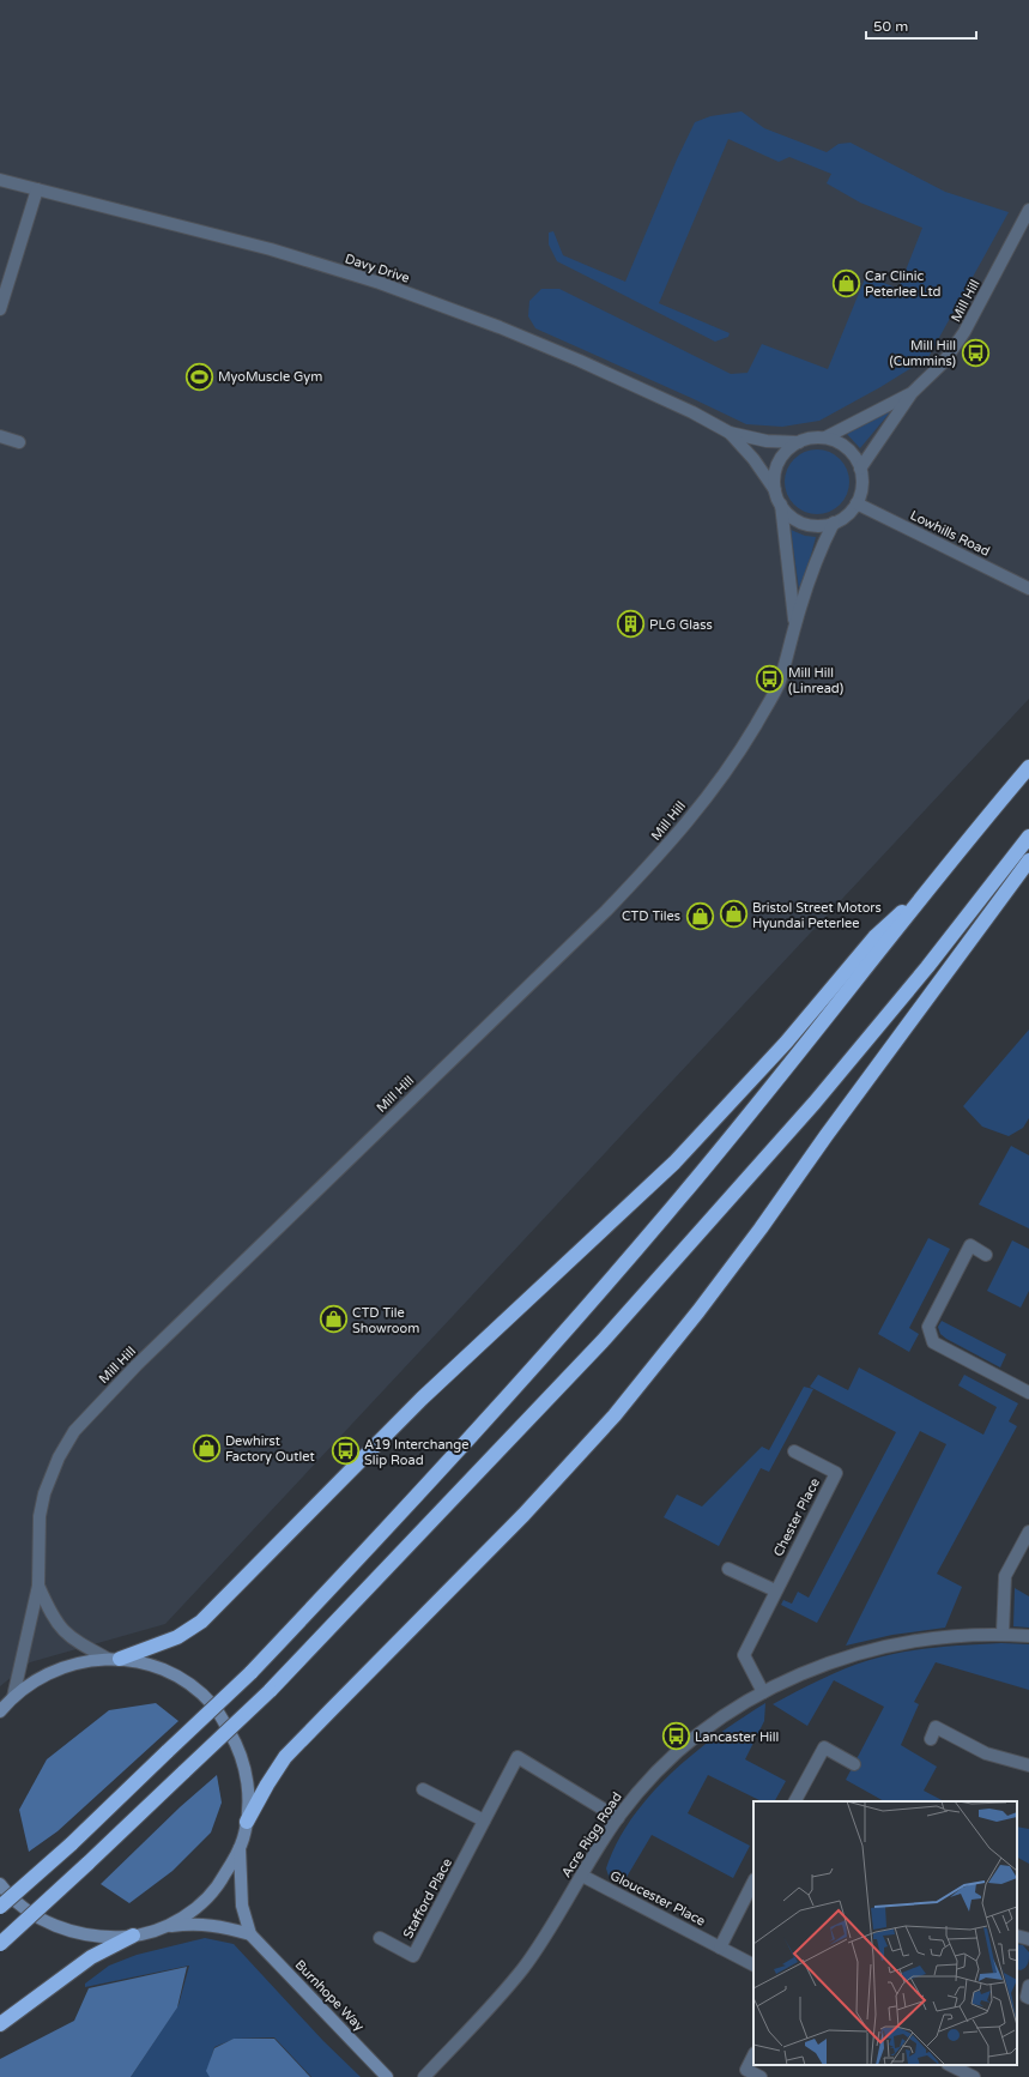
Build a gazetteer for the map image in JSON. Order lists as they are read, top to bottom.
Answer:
{
  "streets": {
    "main road": ["Burnhope Way"],
    "street": [
      "Davy Drive",
      "Mill Hill",
      "Lowhills Road",
      "Chester Place",
      "Acre Rigg Road",
      "Stafford Place",
      "Gloucester Place"
    ]
  },
  "crossings": [
    ["Davy Drive", "Mill Hill"],
    ["Davy Drive", "Lowhills Road"],
    ["Mill Hill", "Lowhills Road"],
    ["Chester Place", "Acre Rigg Road"],
    ["Acre Rigg Road", "Stafford Place"],
    ["Acre Rigg Road", "Gloucester Place"]
  ],
  "places": {
    "shop": [
      "Car Clinic Peterlee Ltd",
      "Bristol Street Motors Hyundai Peterlee",
      "CTD Tiles",
      "CTD Tile Showroom",
      "Dewhirst Factory Outlet"
    ],
    "bus stop": [
      "Mill Hill (Cummins)",
      "Mill Hill (Linread)",
      "A19 Interchange Slip Road",
      "Lancaster Hill"
    ],
    "sports": ["MyoMuscle Gym"],
    "building": ["PLG Glass"]
  },
  "scale_bar": "50 m"
}
